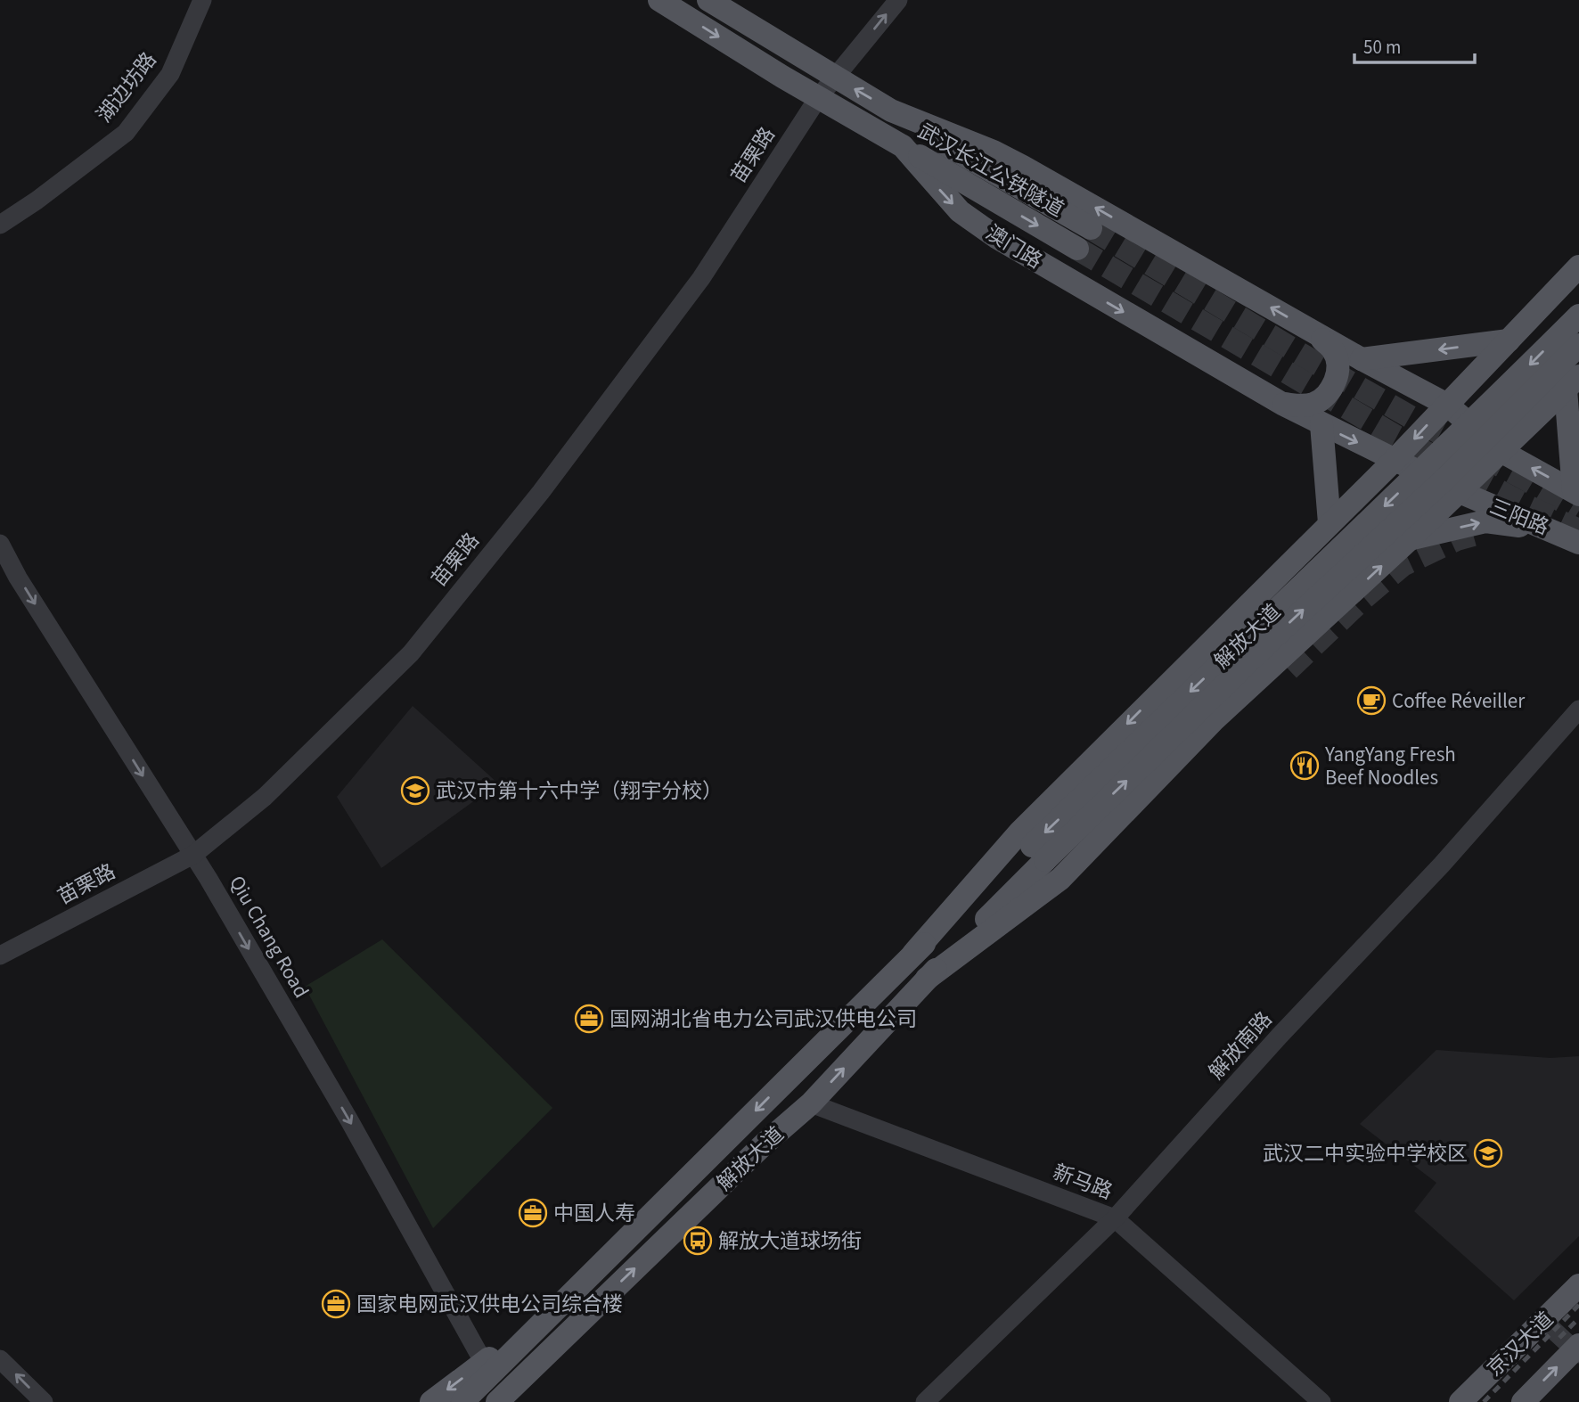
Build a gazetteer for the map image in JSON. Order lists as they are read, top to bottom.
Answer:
{
  "streets": {
    "main road": [
      "武汉长江公铁隧道",
      "澳门路",
      "三阳路",
      "解放大道",
      "京汉大道"
    ],
    "street": [
      "湖边坊路",
      "苗栗路",
      "Qiu Chang Road",
      "解放南路",
      "新马路"
    ]
  },
  "crossings": [
    ["苗栗路", "澳门路"],
    ["苗栗路", "Qiu Chang Road"],
    ["武汉长江公铁隧道", "澳门路"],
    ["澳门路", "三阳路"],
    ["澳门路", "解放大道"],
    ["三阳路", "解放大道"],
    ["解放大道", "Qiu Chang Road"],
    ["解放大道", "新马路"],
    ["解放南路", "新马路"]
  ],
  "one_way": ["Qiu Chang Road"],
  "places": {
    "cafe": ["Coffee Réveiller"],
    "restaurant": ["YangYang Fresh Beef Noodles"],
    "school or university": ["武汉市第十六中学（翔宇分校）", "武汉二中实验中学校区"],
    "office": ["国网湖北省电力公司武汉供电公司", "中国人寿", "国家电网武汉供电公司综合楼"],
    "bus stop": ["解放大道球场街"]
  },
  "scale_bar": "50 m"
}
